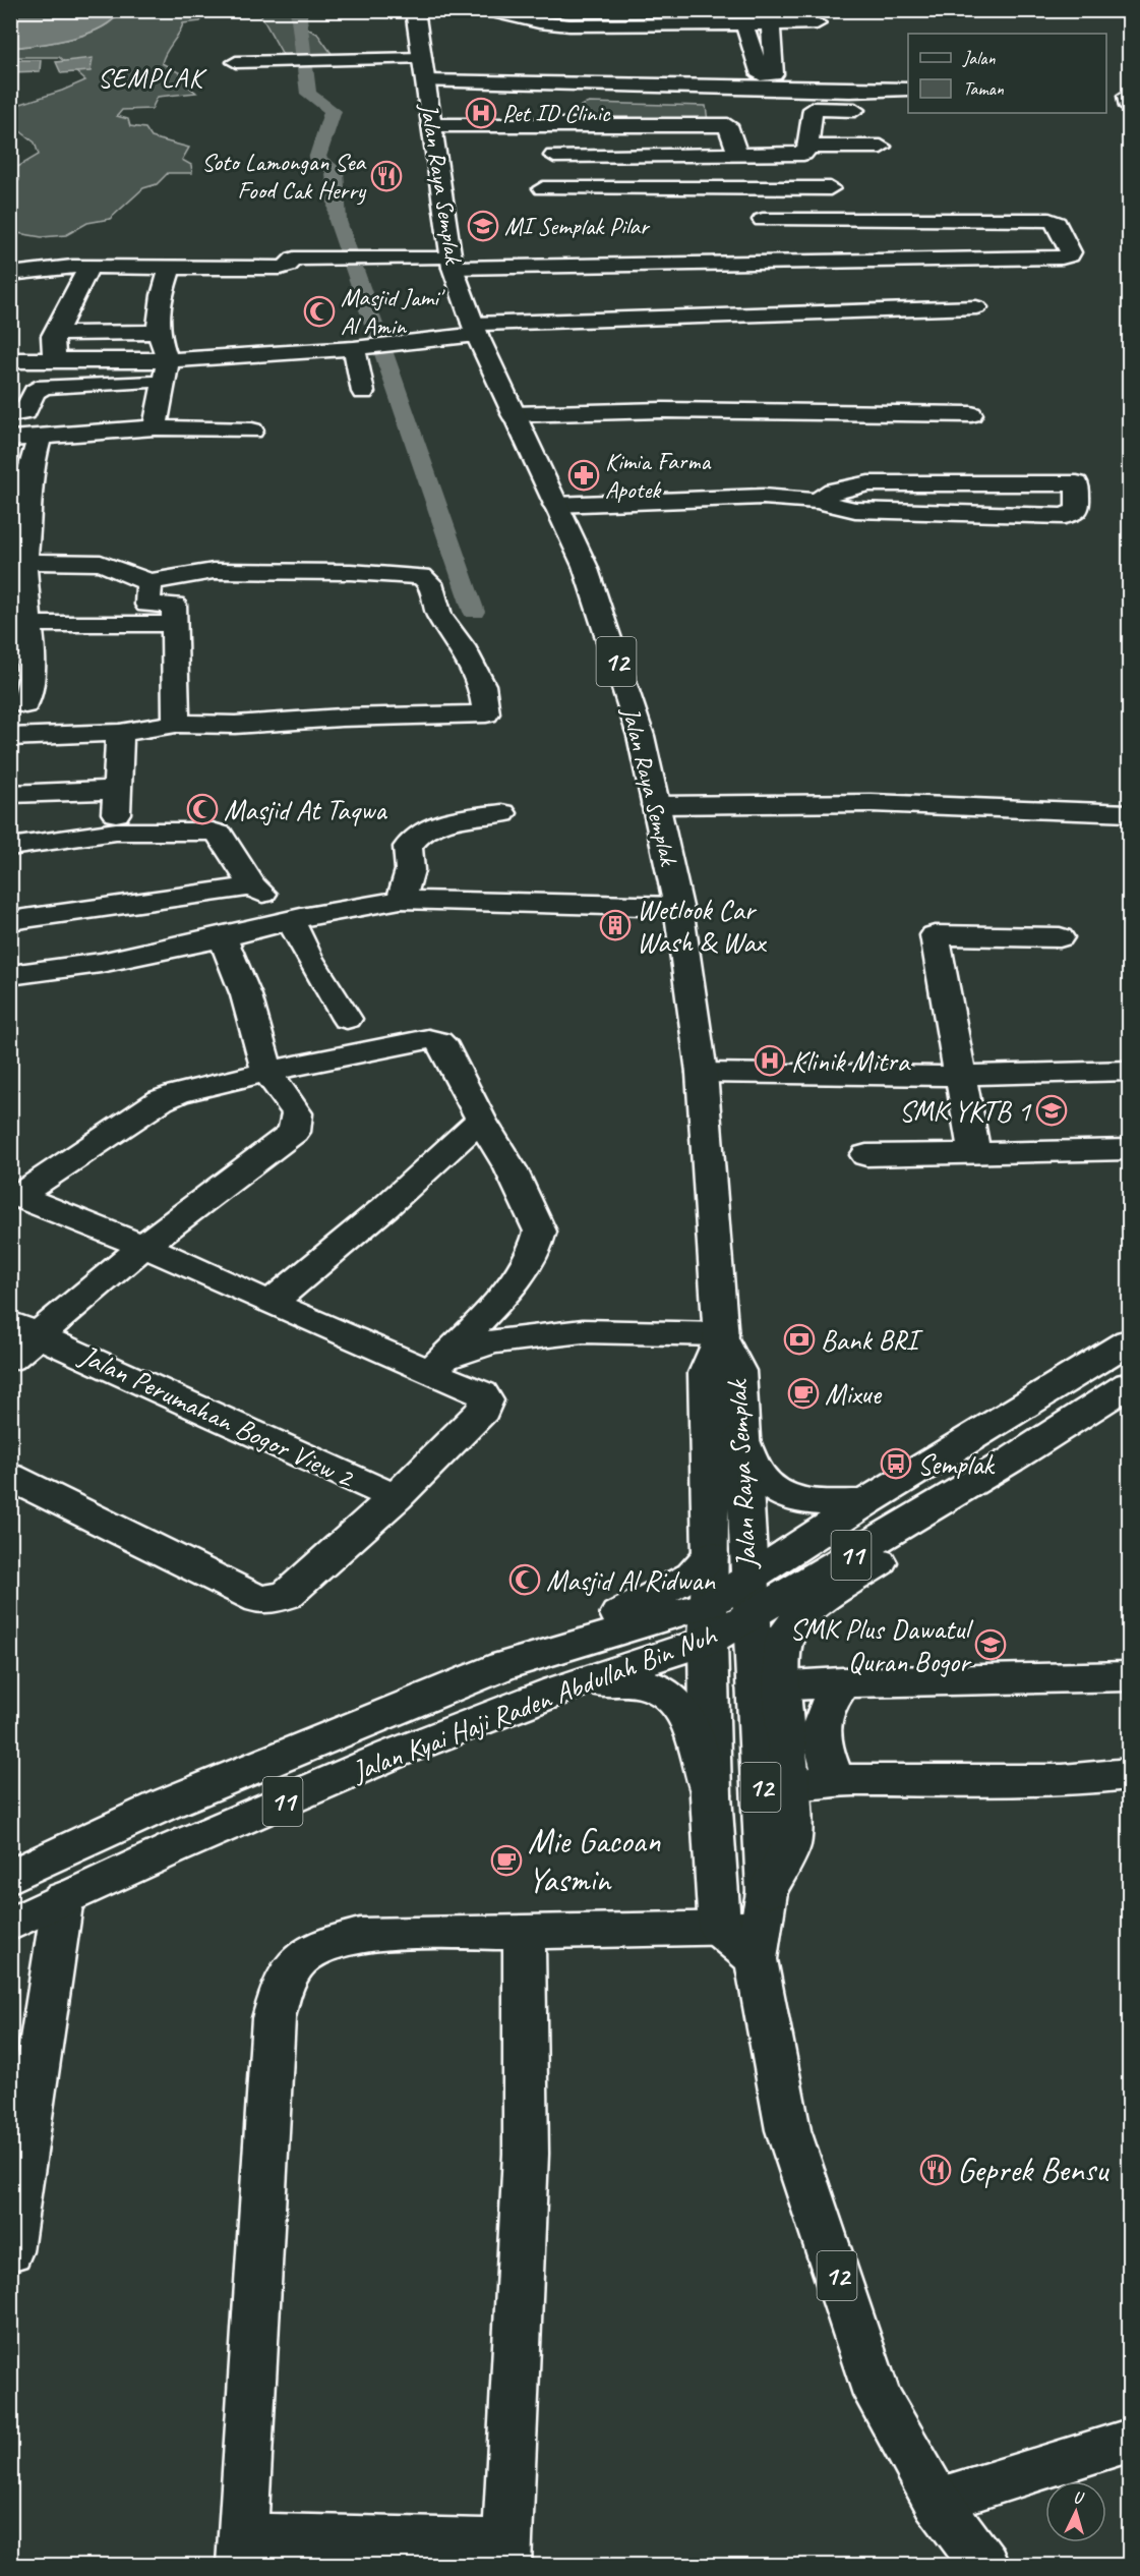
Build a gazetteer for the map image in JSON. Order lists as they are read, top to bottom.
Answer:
{
  "streets": {
    "main road": [
      "Jalan Raya Semplak",
      "12",
      "Jalan Perumahan Bogor View 2",
      "11",
      "Jalan Kyai Haji Raden Abdullah Bin Nuh"
    ]
  },
  "crossings": [
    ["Jalan Raya Semplak", "12"],
    ["Jalan Raya Semplak", "Jalan Kyai Haji Raden Abdullah Bin Nuh"],
    ["12", "Jalan Kyai Haji Raden Abdullah Bin Nuh"]
  ],
  "districts": ["SEMPLAK"],
  "places": {
    "hospital": ["Pet ID Clinic", "Klinik Mitra"],
    "restaurant": ["Soto Lamongan Sea Food Cak Herry", "Geprek Bensu"],
    "school or university": ["MI Semplak Pilar", "SMK YKTB 1", "SMK Plus Dawatul Quran Bogor"],
    "mosque": ["Masjid Jami' Al Amin", "Masjid At Taqwa", "Masjid Al Ridwan"],
    "pharmacy": ["Kimia Farma Apotek"],
    "building": ["Wetlook Car Wash & Wax"],
    "bank": ["Bank BRI"],
    "cafe": ["Mixue", "Mie Gacoan Yasmin"],
    "bus stop": ["Semplak"]
  },
  "legend": ["Jalan", "Taman"],
  "north": "top"
}
